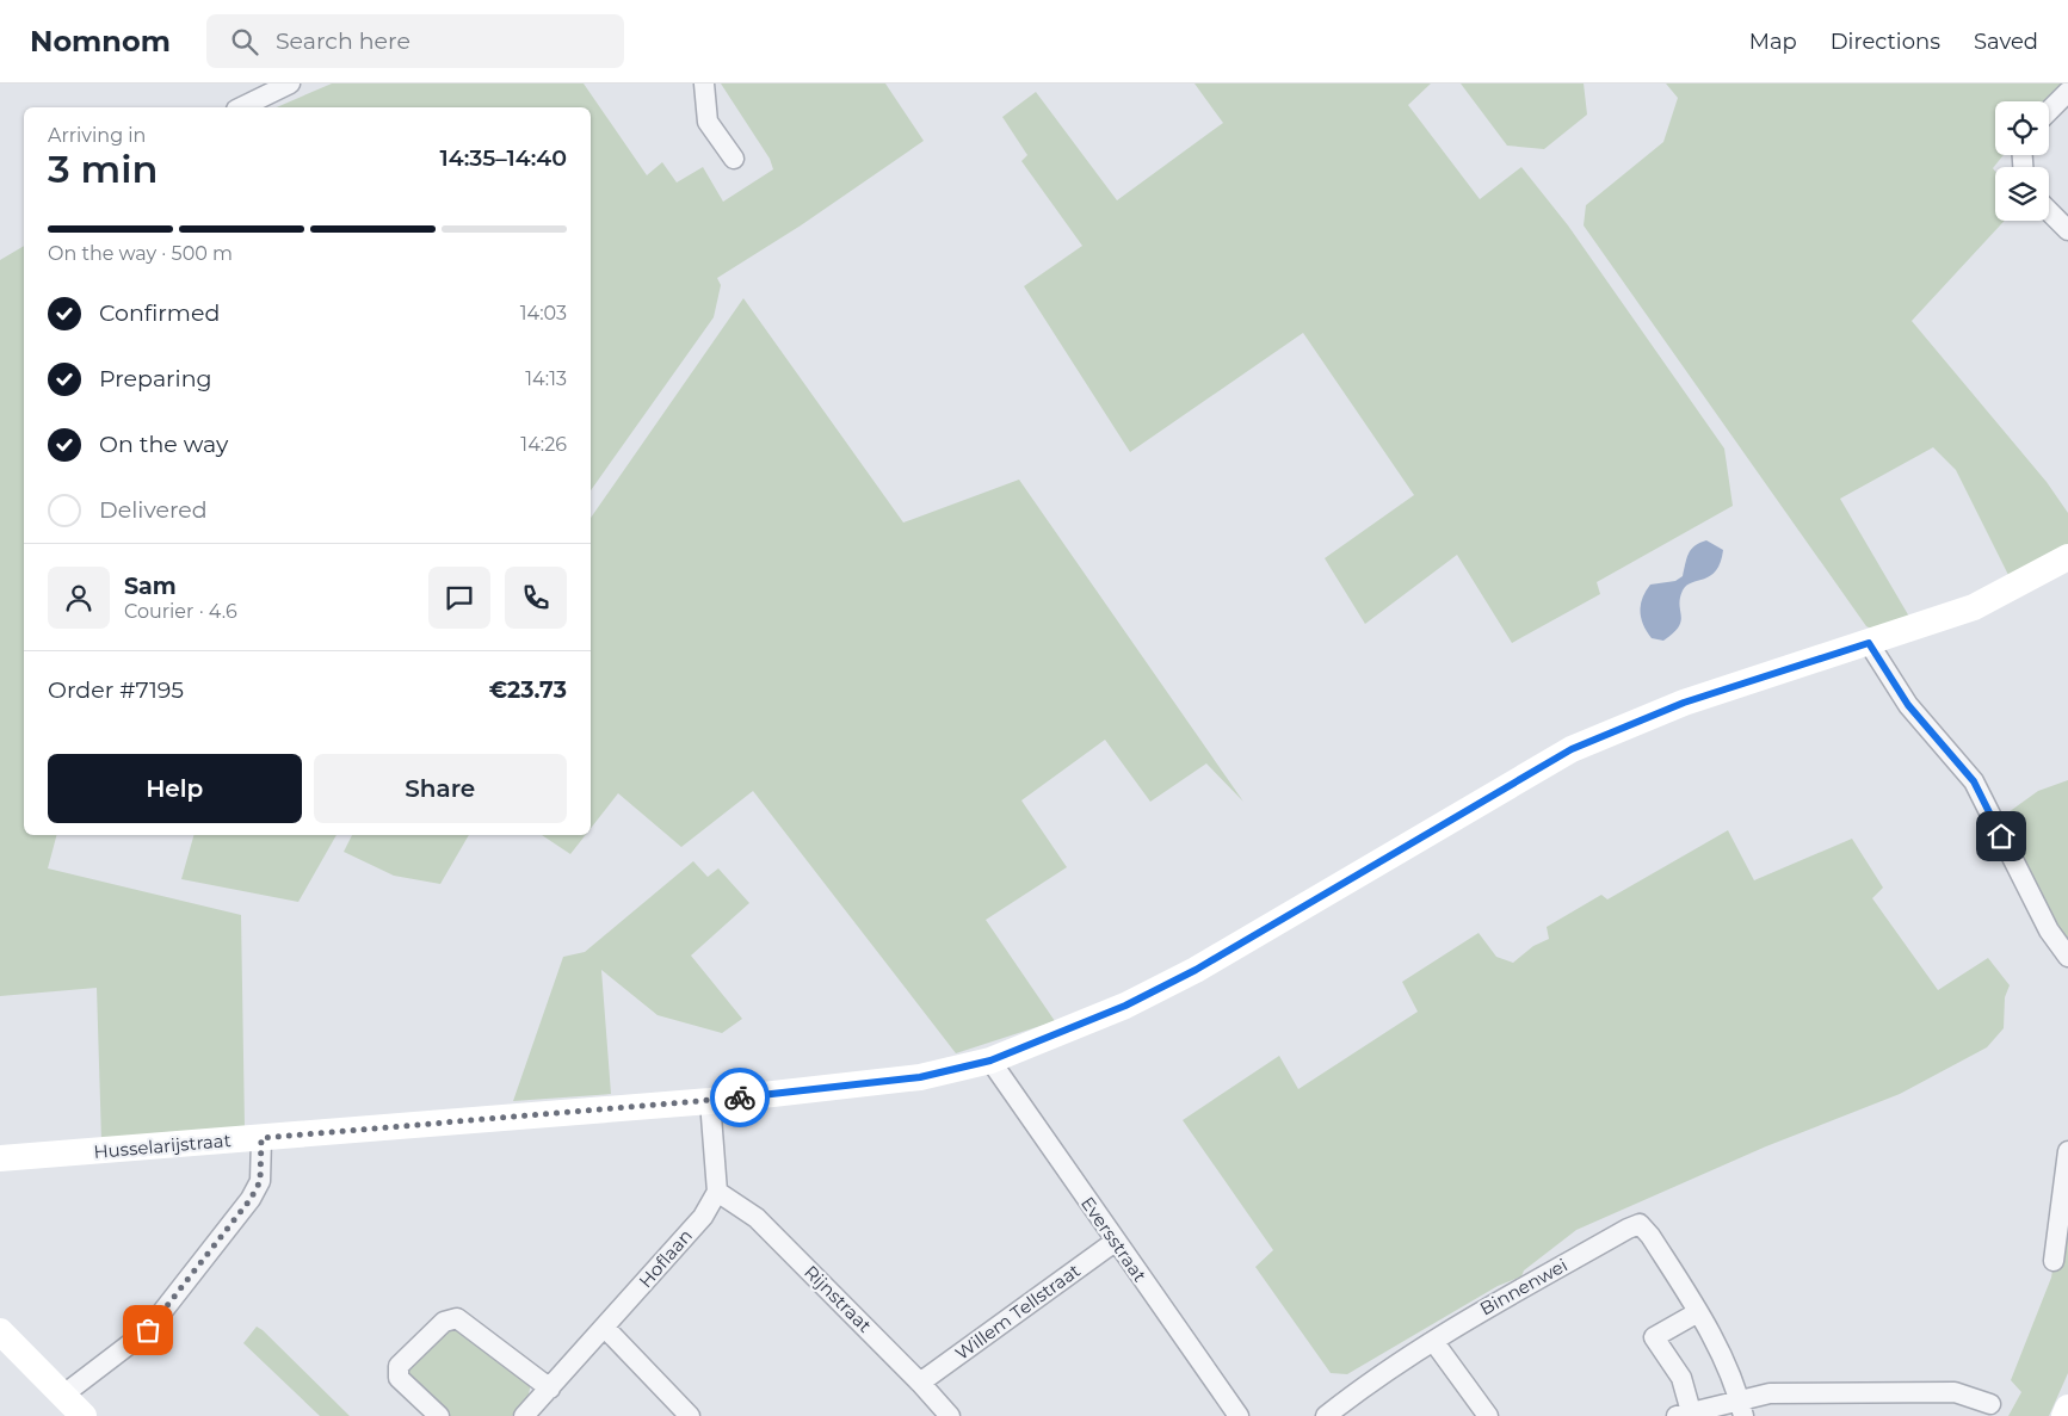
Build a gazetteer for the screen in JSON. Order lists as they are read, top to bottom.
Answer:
{
  "streets": {
    "street": [
      "Husselarijstraat",
      "Eversstraat",
      "Hoflaan",
      "Binnenwei",
      "Rijnstraat",
      "Willem Tellstraat"
    ]
  },
  "crossings": [
    ["Husselarijstraat", "Eversstraat"],
    ["Eversstraat", "Willem Tellstraat"],
    ["Hoflaan", "Rijnstraat"],
    ["Rijnstraat", "Willem Tellstraat"]
  ],
  "page": {
    "header": "Nomnom",
    "search": "Search here",
    "nav": ["Map", "Directions", "Saved"],
    "heading": ["3 min", "Arriving in", "14:35–14:40"],
    "panel": [
      "Sam",
      "Courier · 4.6",
      "Order #7195",
      "€23.73"
    ],
    "bar": "On the way · 500 m",
    "list": [
      ["Confirmed", "14:03"],
      ["Preparing", "14:13"],
      ["On the way", "14:26"],
      "Delivered"
    ],
    "buttons": ["Help", "Share"]
  }
}
